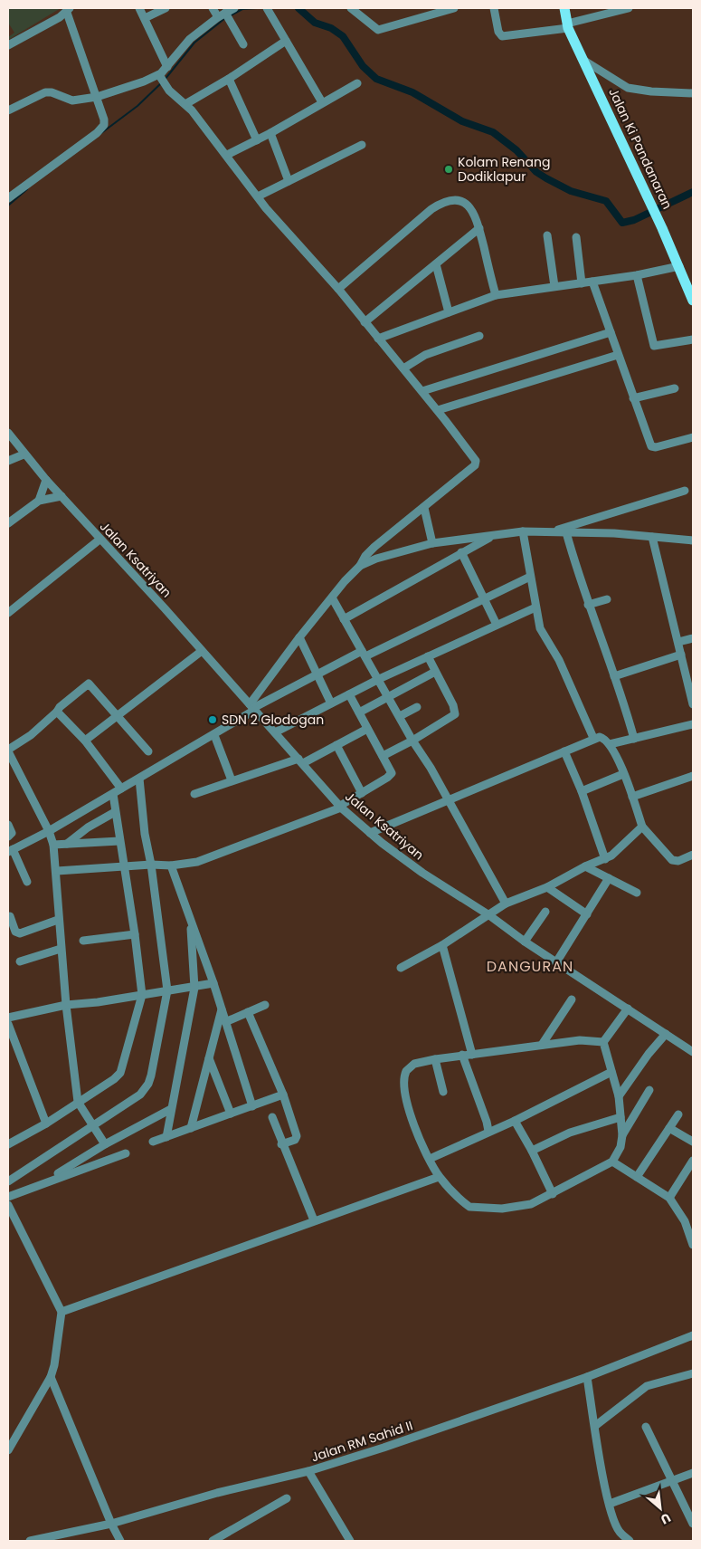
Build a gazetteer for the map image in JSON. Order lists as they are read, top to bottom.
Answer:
{
  "streets": {
    "main road": ["Jalan Ki Pandanaran"],
    "street": ["Jalan Ksatriyan", "Jalan RM Sahid II"]
  },
  "districts": ["DANGURAN"],
  "places": ["Kolam Renang Dodiklapur", "SDN 2 Glodogan"],
  "north": "bottom right"
}
